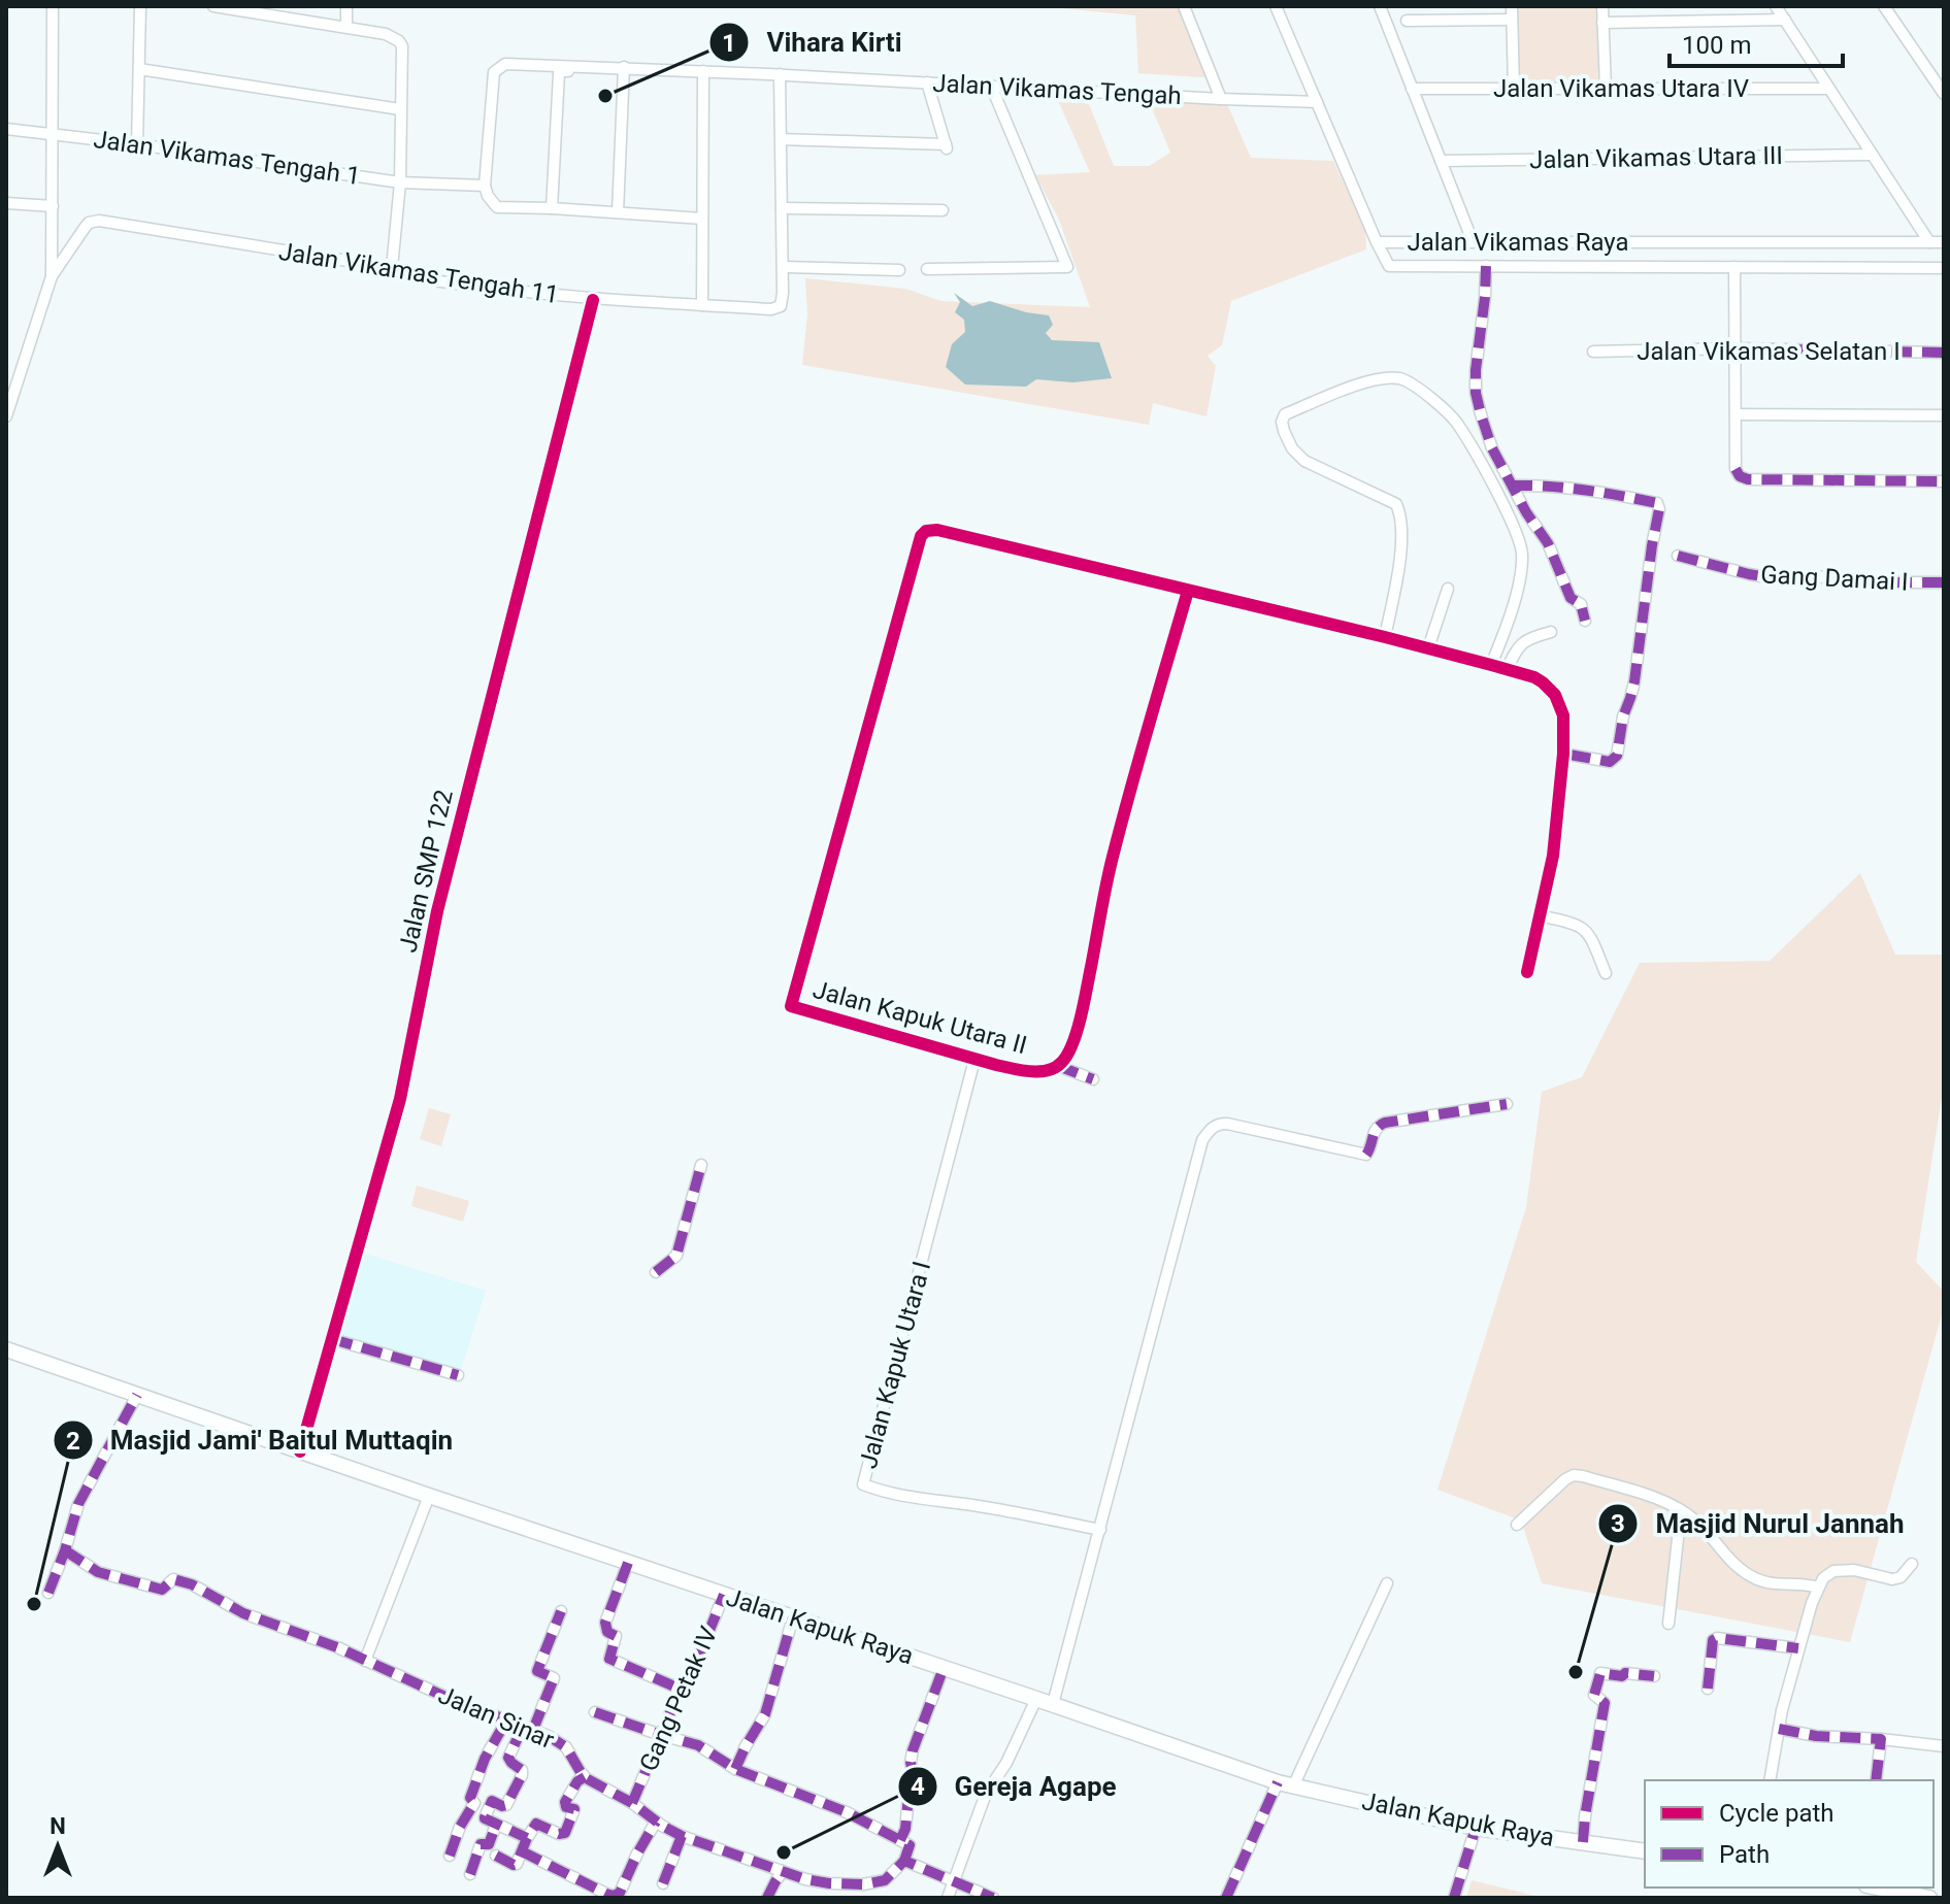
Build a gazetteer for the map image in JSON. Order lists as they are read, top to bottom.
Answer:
{
  "streets": {
    "main road": ["Jalan Kapuk Raya"],
    "street": [
      "Jalan Vikamas Utara IV",
      "Jalan Vikamas Tengah",
      "Jalan Vikamas Tengah 1",
      "Jalan Vikamas Utara III",
      "Jalan Vikamas Raya",
      "Jalan Vikamas Tengah 11",
      "Jalan Vikamas Selatan I",
      "Gang Damai I",
      "Jalan SMP 122",
      "Jalan Kapuk Utara II",
      "Jalan Kapuk Utara I",
      "Gang Petak IV",
      "Jalan Sinar"
    ]
  },
  "crossings": [
    ["Jalan Vikamas Tengah", "Jalan Vikamas Tengah 1"],
    ["Jalan Vikamas Tengah", "Jalan Vikamas Tengah 11"],
    ["Jalan Vikamas Tengah 11", "Jalan SMP 122"],
    ["Jalan SMP 122", "Jalan Kapuk Raya"],
    ["Jalan Kapuk Utara II", "Jalan Kapuk Utara I"],
    ["Jalan Kapuk Raya", "Gang Petak IV"],
    ["Gang Petak IV", "Jalan Sinar"]
  ],
  "places": [
    "Vihara Kirti",
    "Masjid Jami' Baitul Muttaqin",
    "Masjid Nurul Jannah",
    "Gereja Agape"
  ],
  "legend": ["Cycle path", "Path"],
  "scale_bar": "100 m",
  "north": "top"
}
